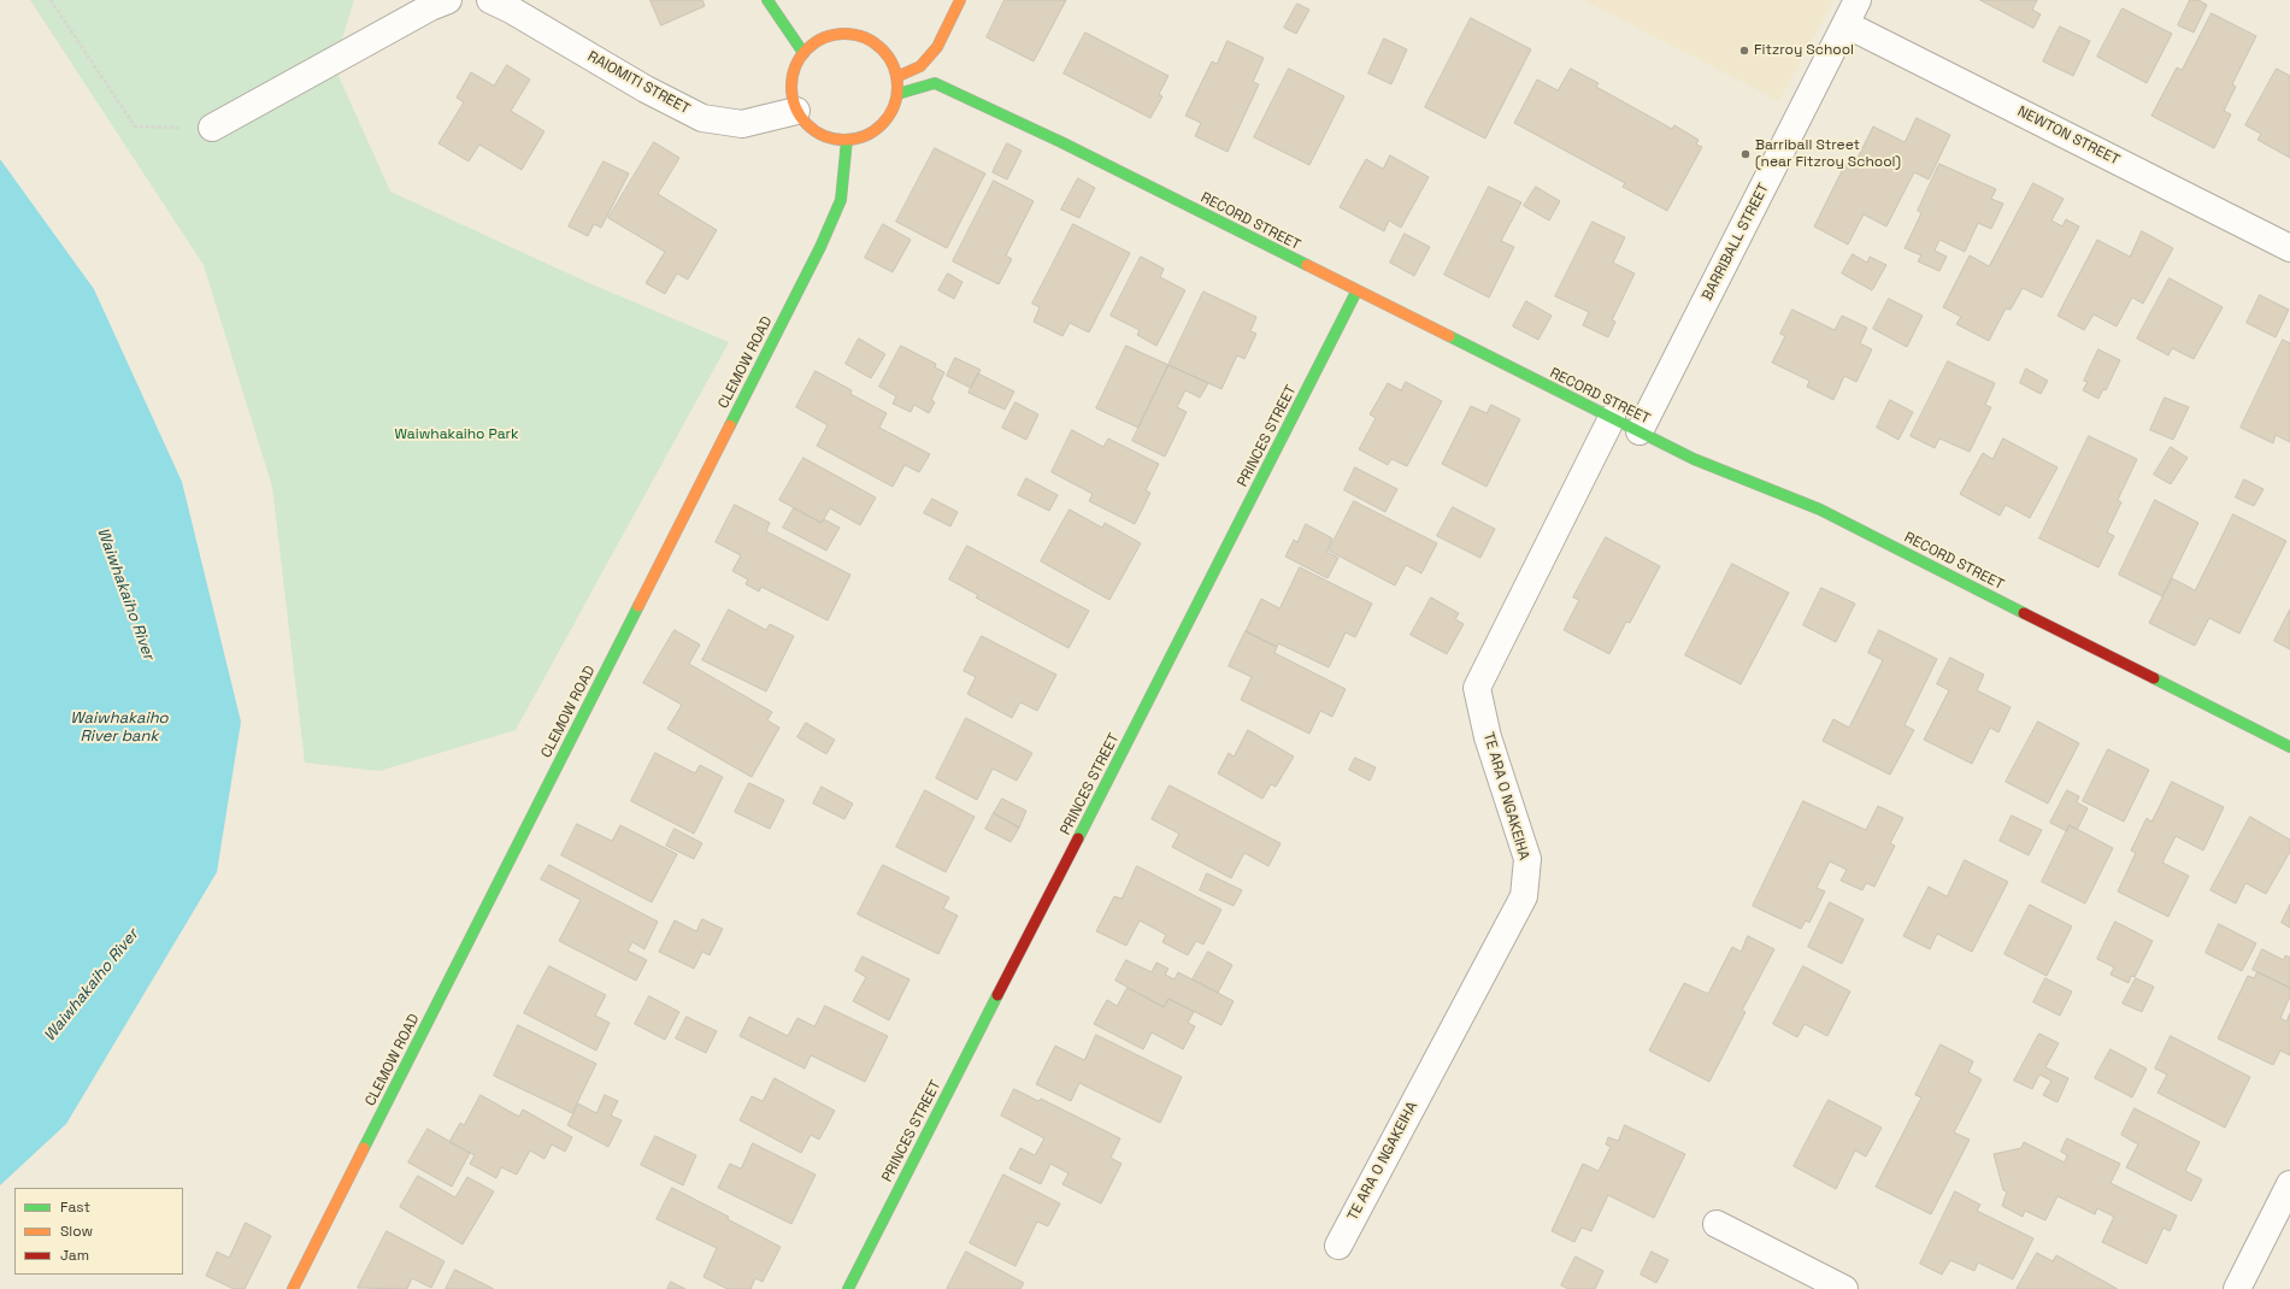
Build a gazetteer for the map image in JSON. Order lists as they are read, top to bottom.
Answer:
{
  "streets": {
    "street": [
      "RAIOMITI STREET",
      "NEWTON STREET",
      "RECORD STREET",
      "BARRIBALL STREET",
      "CLEMOW ROAD",
      "PRINCES STREET",
      "TE ARA O NGAKEIHA"
    ]
  },
  "crossings": [
    ["RAIOMITI STREET", "RECORD STREET"],
    ["RAIOMITI STREET", "CLEMOW ROAD"],
    ["NEWTON STREET", "BARRIBALL STREET"],
    ["RECORD STREET", "BARRIBALL STREET"],
    ["RECORD STREET", "CLEMOW ROAD"],
    ["RECORD STREET", "PRINCES STREET"],
    ["RECORD STREET", "TE ARA O NGAKEIHA"]
  ],
  "water": ["Waiwhakaiho River", "Waiwhakaiho River bank"],
  "parks": ["Waiwhakaiho Park"],
  "places": ["Fitzroy School", "Barriball Street (near Fitzroy School)"],
  "legend": ["Fast", "Slow", "Jam"]
}
